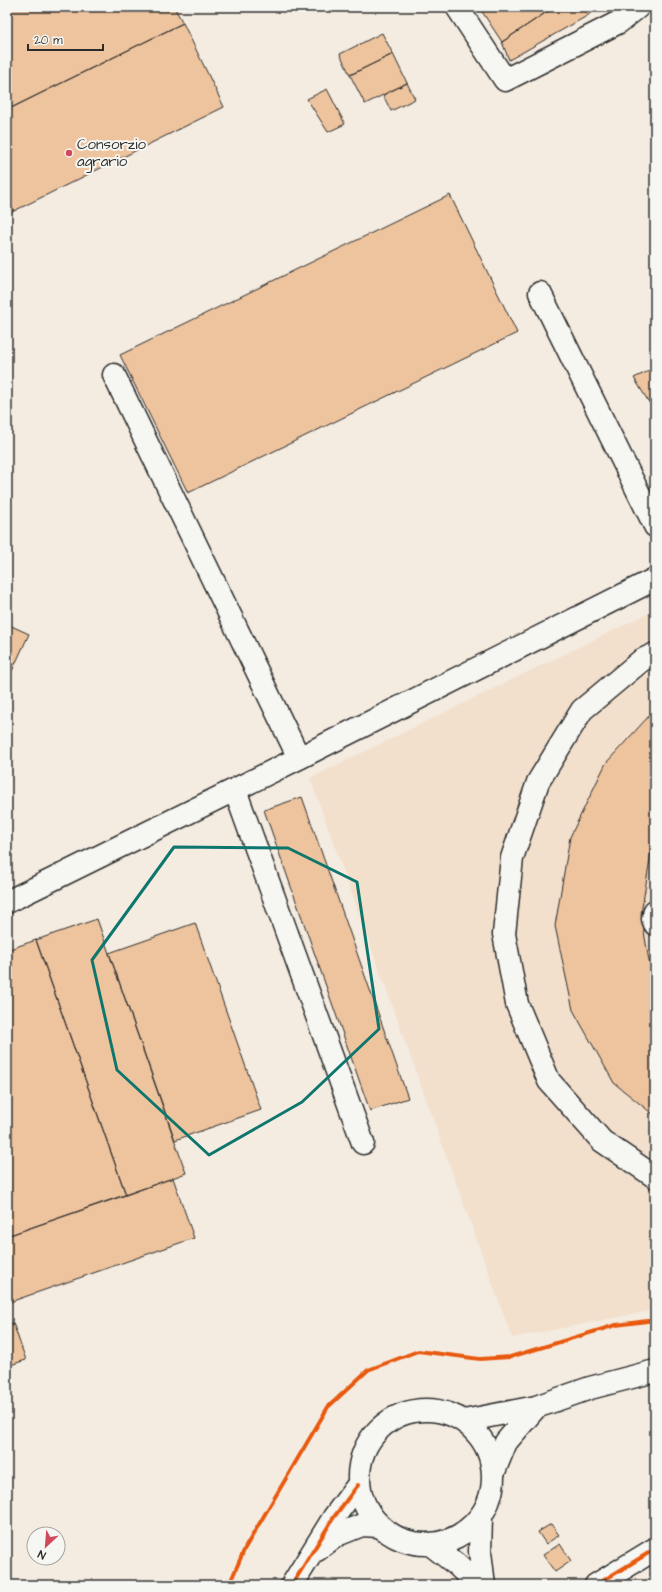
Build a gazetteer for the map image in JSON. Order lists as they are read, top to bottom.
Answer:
{
  "places": ["Consorzio agrario"],
  "scale_bar": "20 m",
  "north": "bottom left"
}
